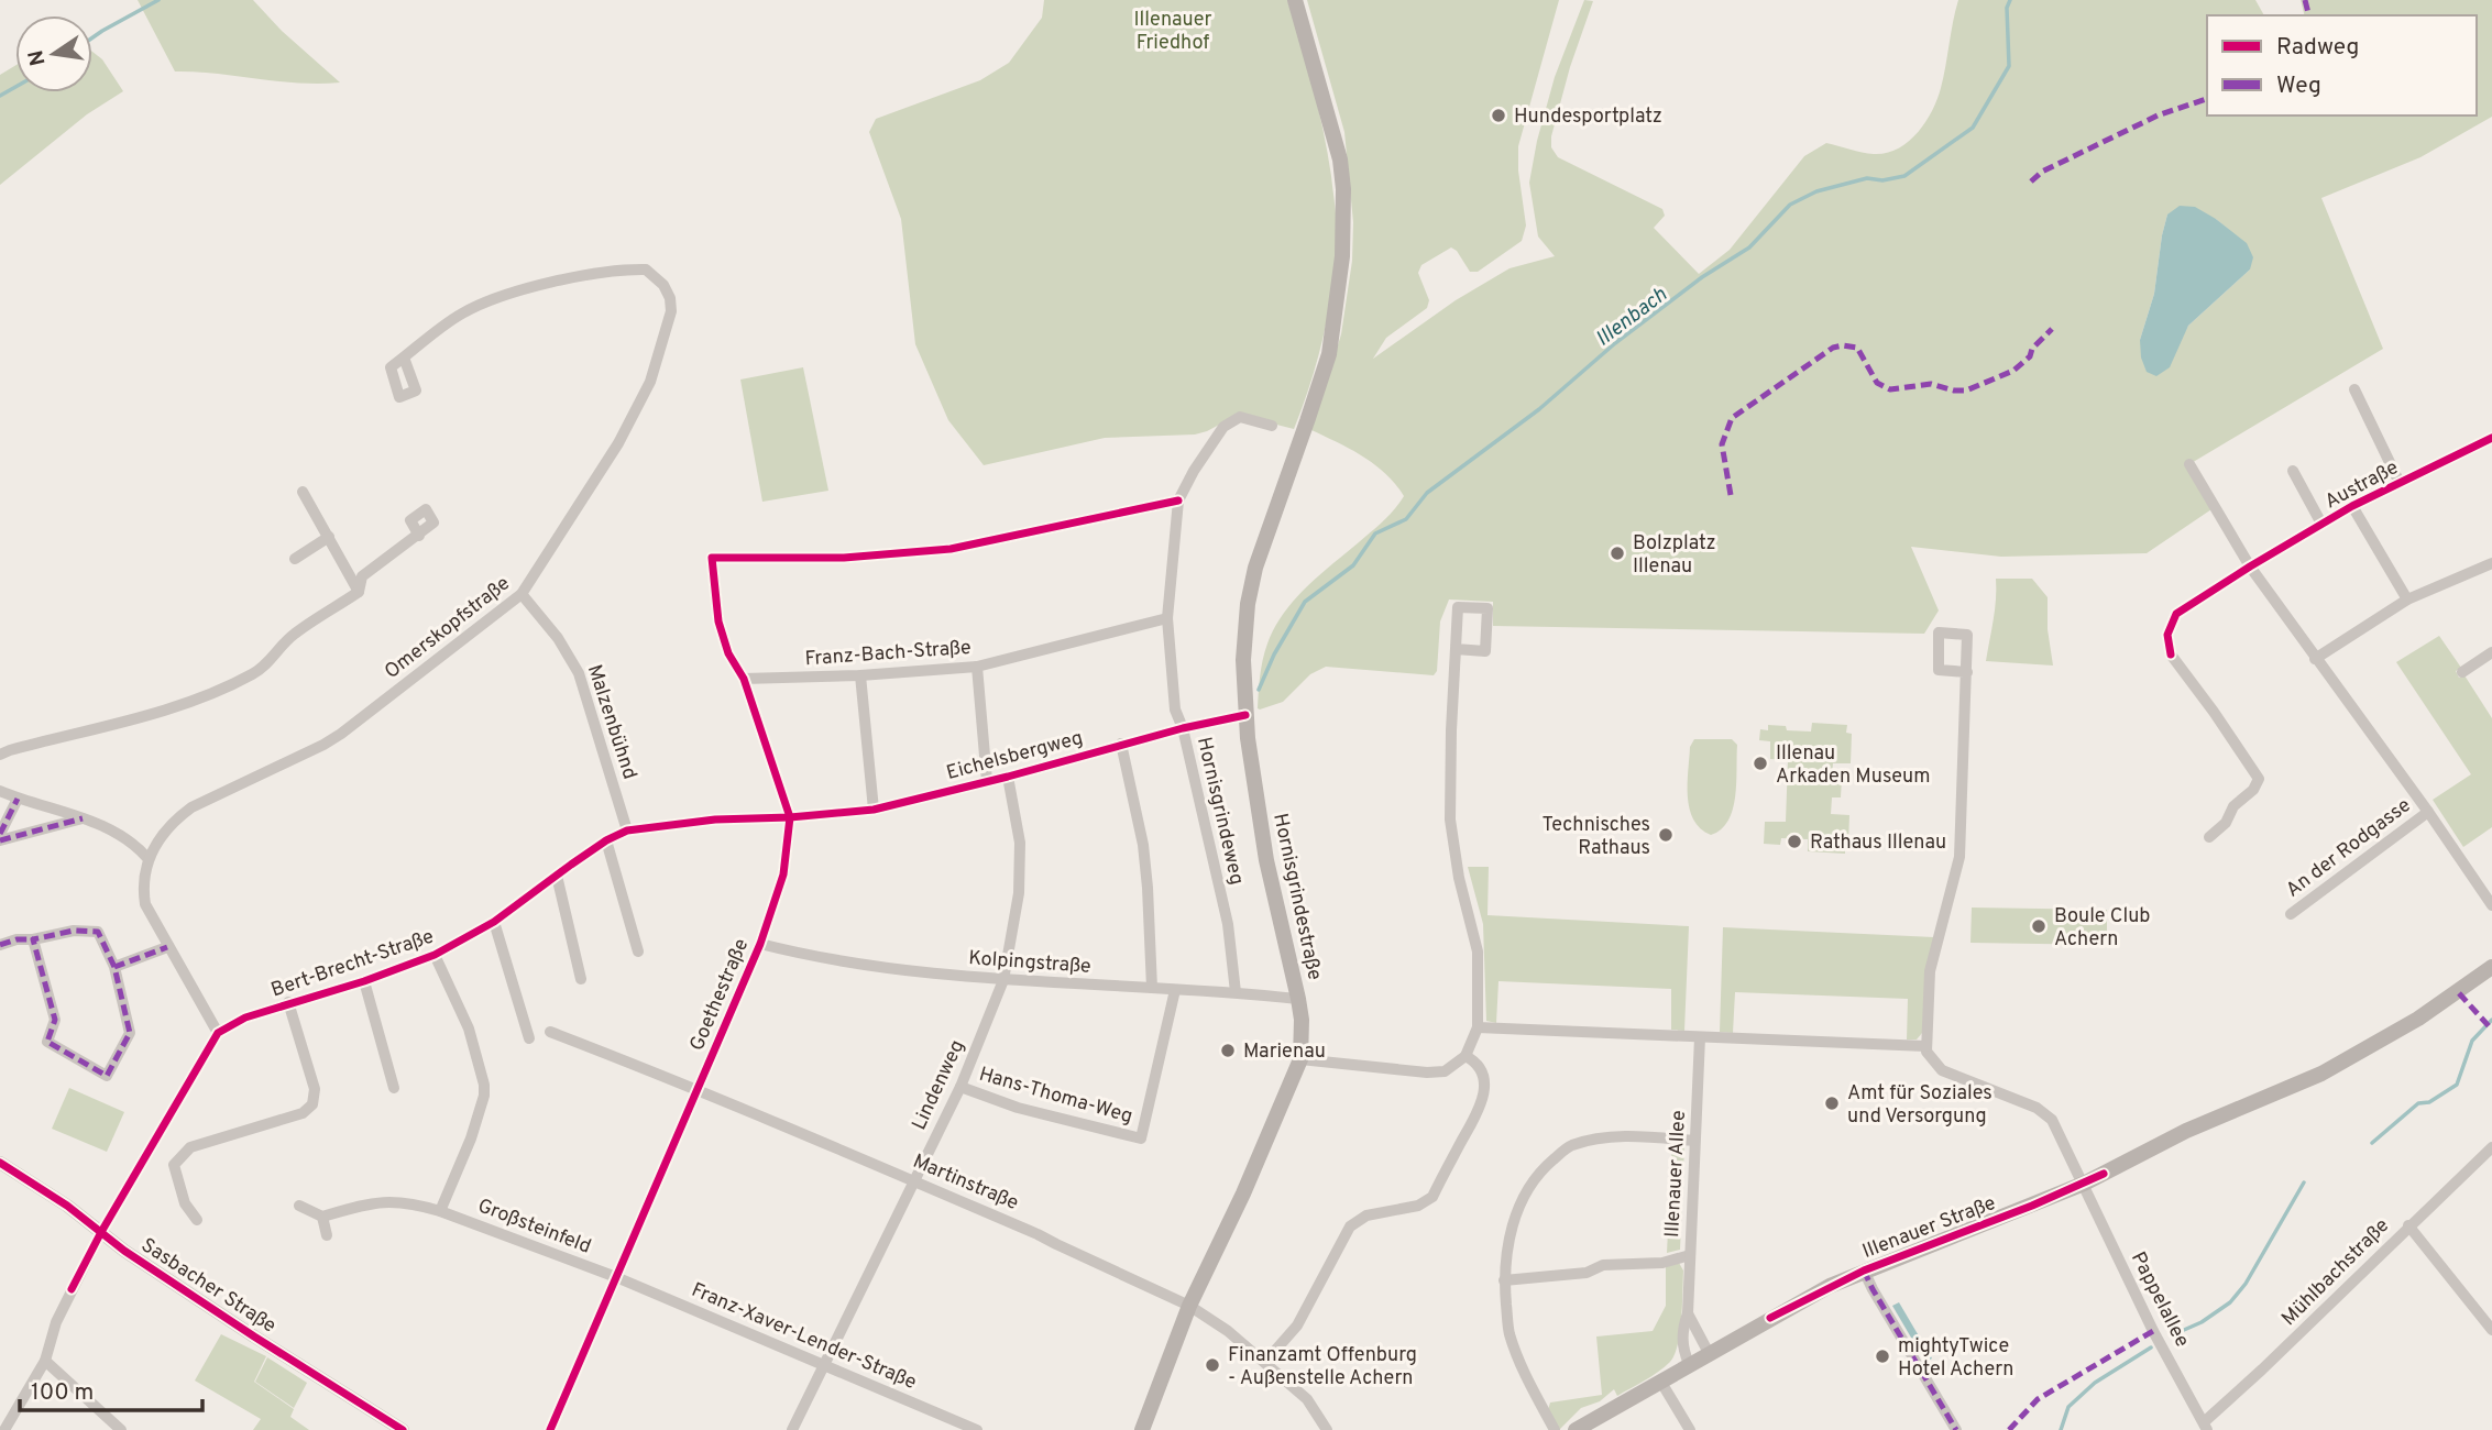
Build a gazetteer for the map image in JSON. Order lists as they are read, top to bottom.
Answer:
{
  "streets": {
    "main road": ["Hornisgrindestraße", "Illenauer Straße"],
    "street": [
      "Austraße",
      "Omerskopfstraße",
      "Franz-Bach-Straße",
      "Malzenbühnd",
      "Eichelsbergweg",
      "Hornisgrindeweg",
      "An der Rodgasse",
      "Kolpingstraße",
      "Bert-Brecht-Straße",
      "Goethestraße",
      "Lindenweg",
      "Hans-Thoma-Weg",
      "Illenauer Allee",
      "Martinstraße",
      "Großsteinfeld",
      "Mühlbachstraße",
      "Sasbacher Straße",
      "Pappelallee",
      "Franz-Xaver-Lender-Straße"
    ]
  },
  "crossings": [
    ["Omerskopfstraße", "Malzenbühnd"],
    ["Franz-Bach-Straße", "Hornisgrindeweg"],
    ["Franz-Bach-Straße", "Goethestraße"],
    ["Malzenbühnd", "Bert-Brecht-Straße"],
    ["Eichelsbergweg", "Hornisgrindeweg"],
    ["Eichelsbergweg", "Hornisgrindestraße"],
    ["Eichelsbergweg", "Bert-Brecht-Straße"],
    ["Eichelsbergweg", "Goethestraße"],
    ["Eichelsbergweg", "Lindenweg"],
    ["Hornisgrindeweg", "Kolpingstraße"],
    ["Hornisgrindeweg", "Goethestraße"],
    ["Hornisgrindestraße", "Kolpingstraße"],
    ["Hornisgrindestraße", "Martinstraße"],
    ["Kolpingstraße", "Goethestraße"],
    ["Kolpingstraße", "Lindenweg"],
    ["Kolpingstraße", "Hans-Thoma-Weg"],
    ["Bert-Brecht-Straße", "Goethestraße"],
    ["Goethestraße", "Martinstraße"],
    ["Goethestraße", "Großsteinfeld"],
    ["Goethestraße", "Franz-Xaver-Lender-Straße"],
    ["Lindenweg", "Hans-Thoma-Weg"],
    ["Lindenweg", "Martinstraße"],
    ["Lindenweg", "Franz-Xaver-Lender-Straße"],
    ["Illenauer Allee", "Illenauer Straße"],
    ["Großsteinfeld", "Franz-Xaver-Lender-Straße"],
    ["Illenauer Straße", "Pappelallee"],
    ["Mühlbachstraße", "Pappelallee"]
  ],
  "water": ["Illenbach"],
  "parks": ["Illenauer Friedhof"],
  "places": [
    "Hundesportplatz",
    "Bolzplatz Illenau",
    "Illenau Arkaden Museum",
    "Technisches Rathaus",
    "Rathaus Illenau",
    "Boule Club Achern",
    "Marienau",
    "Amt für Soziales und Versorgung",
    "mightyTwice Hotel Achern",
    "Finanzamt Offenburg - Außenstelle Achern"
  ],
  "legend": ["Radweg", "Weg"],
  "scale_bar": "100 m",
  "north": "left"
}
